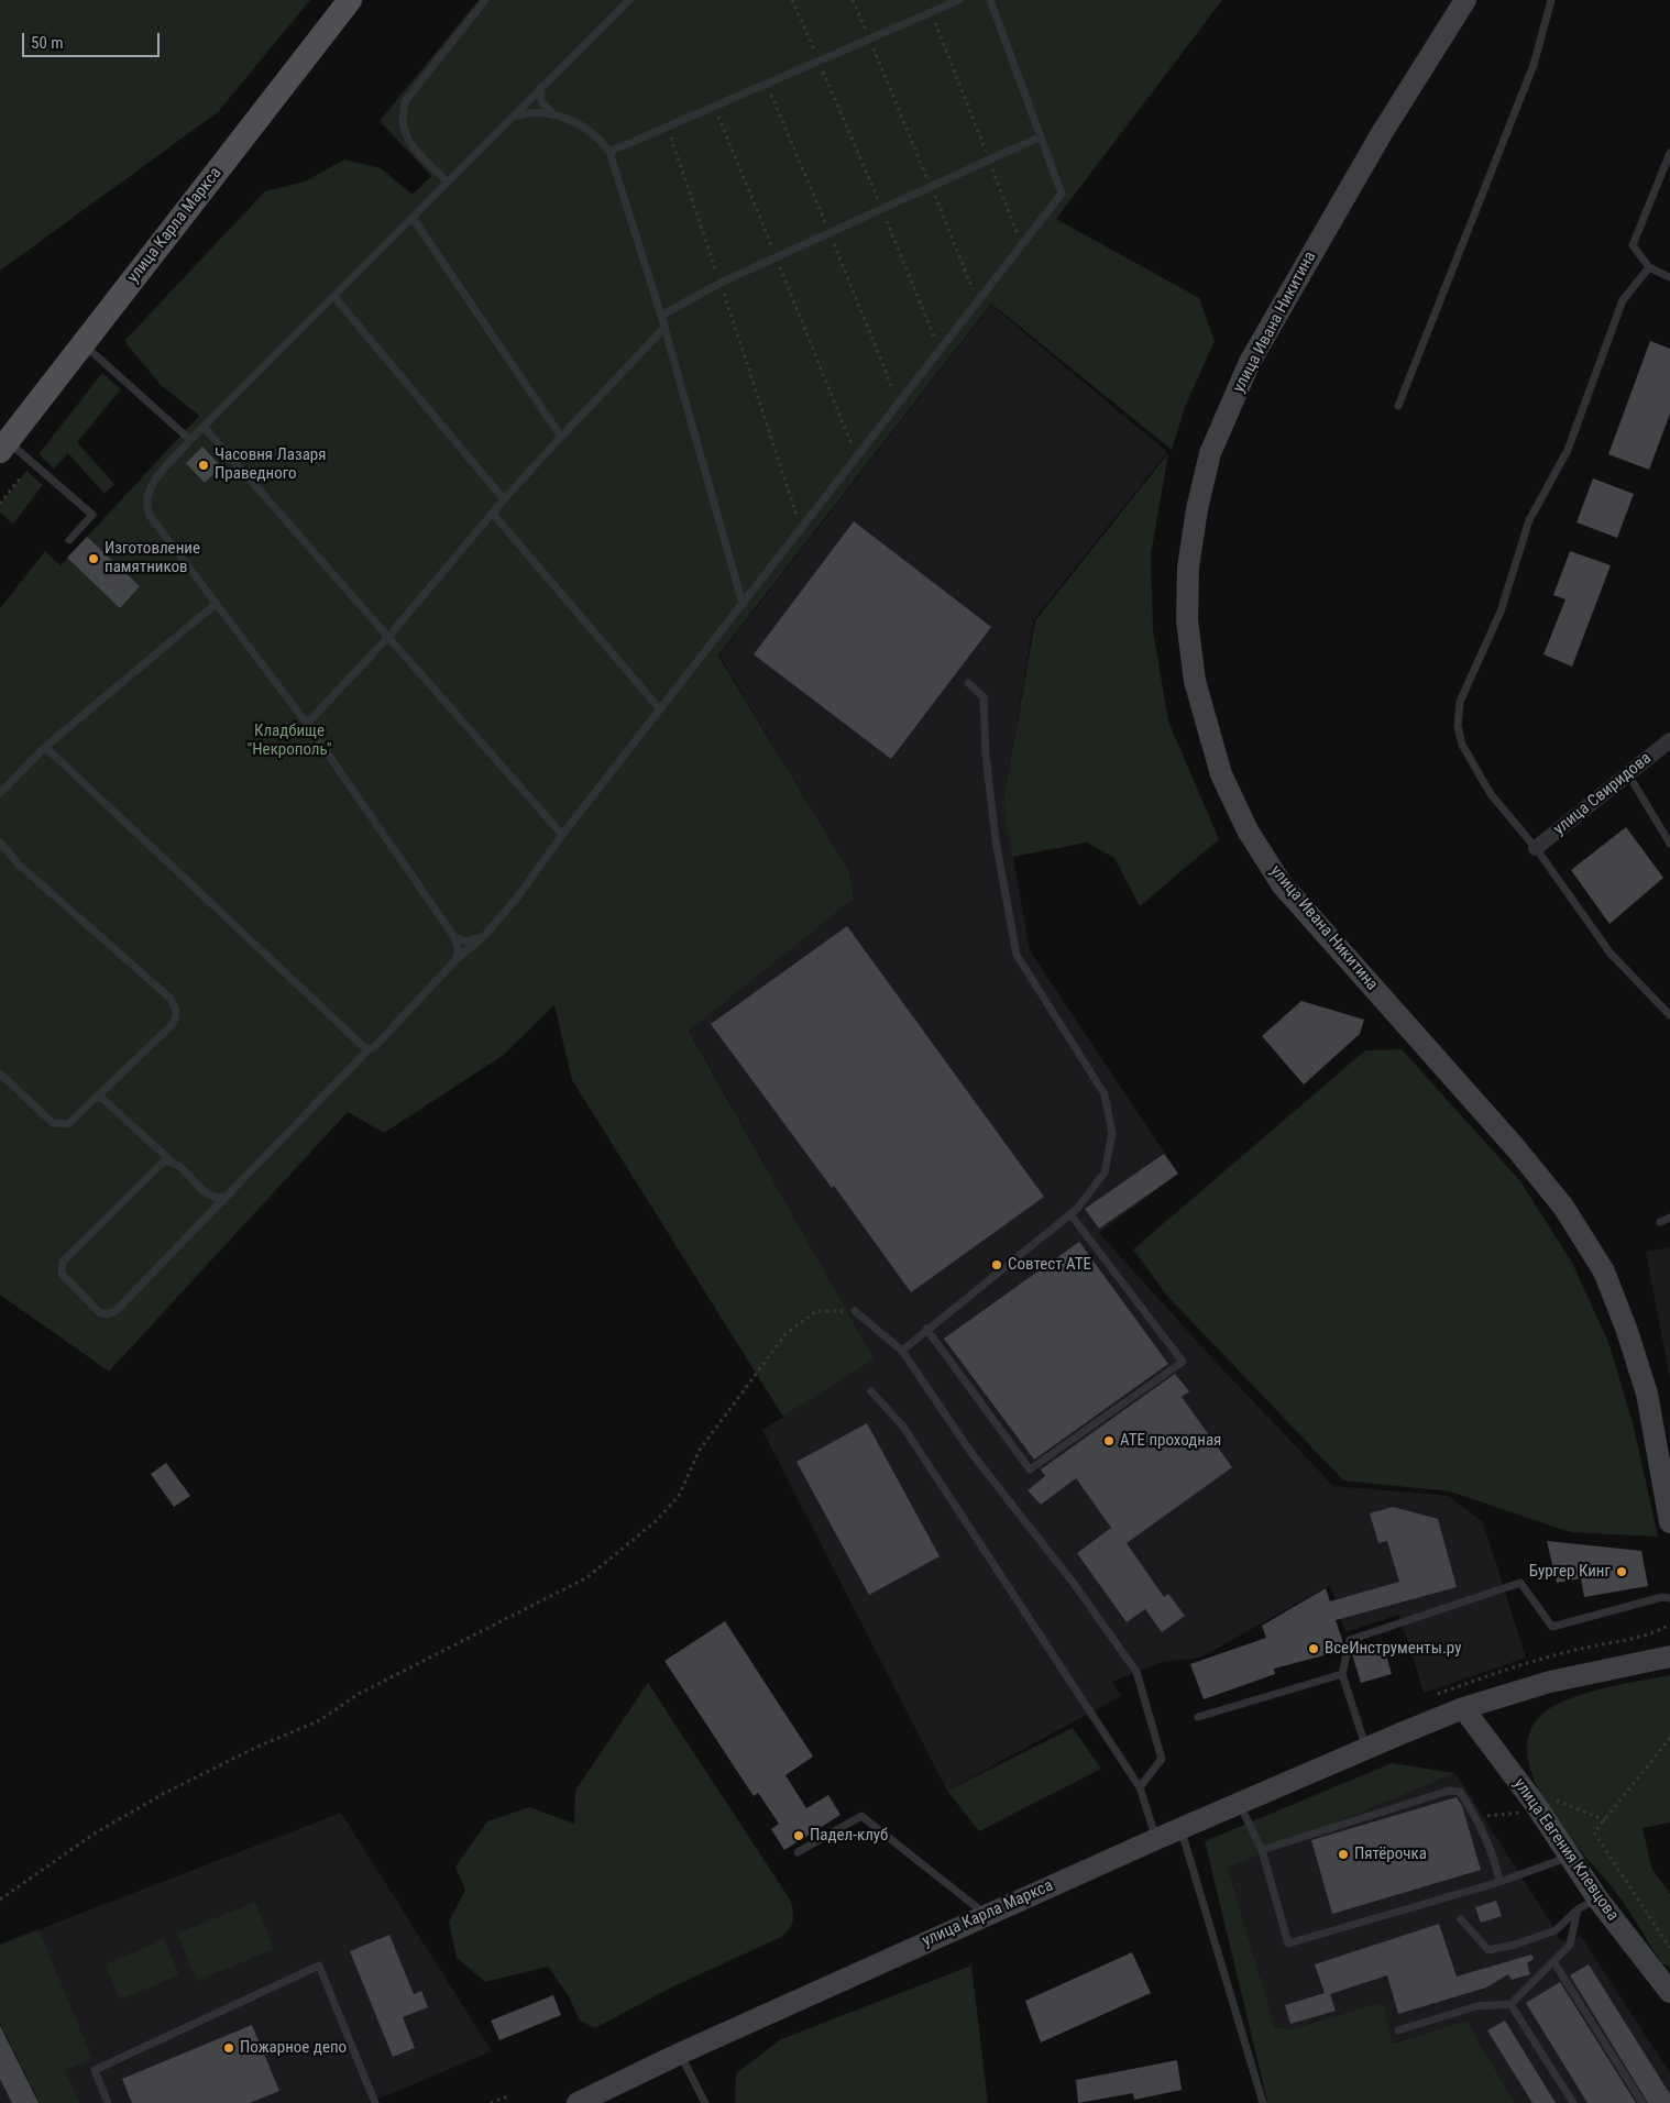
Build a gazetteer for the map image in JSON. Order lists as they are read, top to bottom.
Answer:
{
  "streets": {
    "main road": ["улица Карла Маркса", "улица Ивана Никитина", "улица Евгения Клевцова"],
    "street": ["улица Свиридова"]
  },
  "crossings": [
    ["улица Карла Маркса", "улица Евгения Клевцова"]
  ],
  "parks": ["Кладбище \"Некрополь\""],
  "places": [
    "Часовня Лазаря Праведного",
    "Изготовление памятников",
    "Совтест АТЕ",
    "АТЕ проходная",
    "Бургер Кинг",
    "ВсеИнструменты.ру",
    "Падел-клуб",
    "Пятёрочка",
    "Пожарное депо"
  ],
  "scale_bar": "50 m"
}
